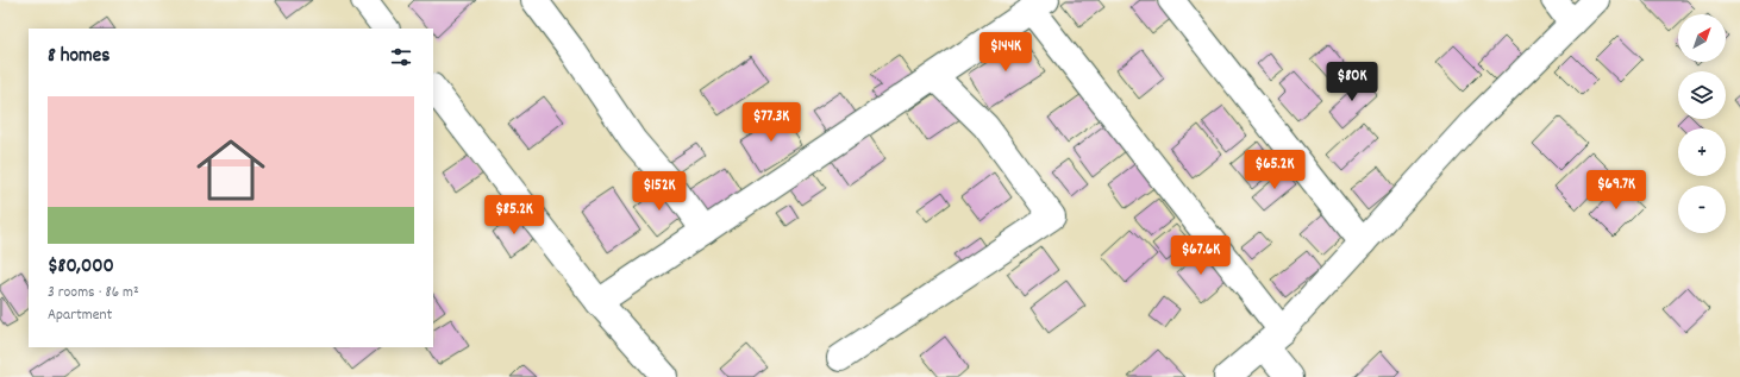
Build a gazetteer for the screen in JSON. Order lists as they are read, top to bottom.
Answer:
{
  "north": "top right",
  "page": {
    "map_buttons": ["+", "−"],
    "heading": "8 homes",
    "price": [
      "$144K",
      "$80K",
      "$77.3K",
      "$65.2K",
      "$69.7K",
      "$152K",
      "$85.2K",
      "$67.6K"
    ],
    "list": [
      {
        "name": "$80,000",
        "note": "3 rooms · 86 m² · Apartment"
      }
    ]
  }
}
